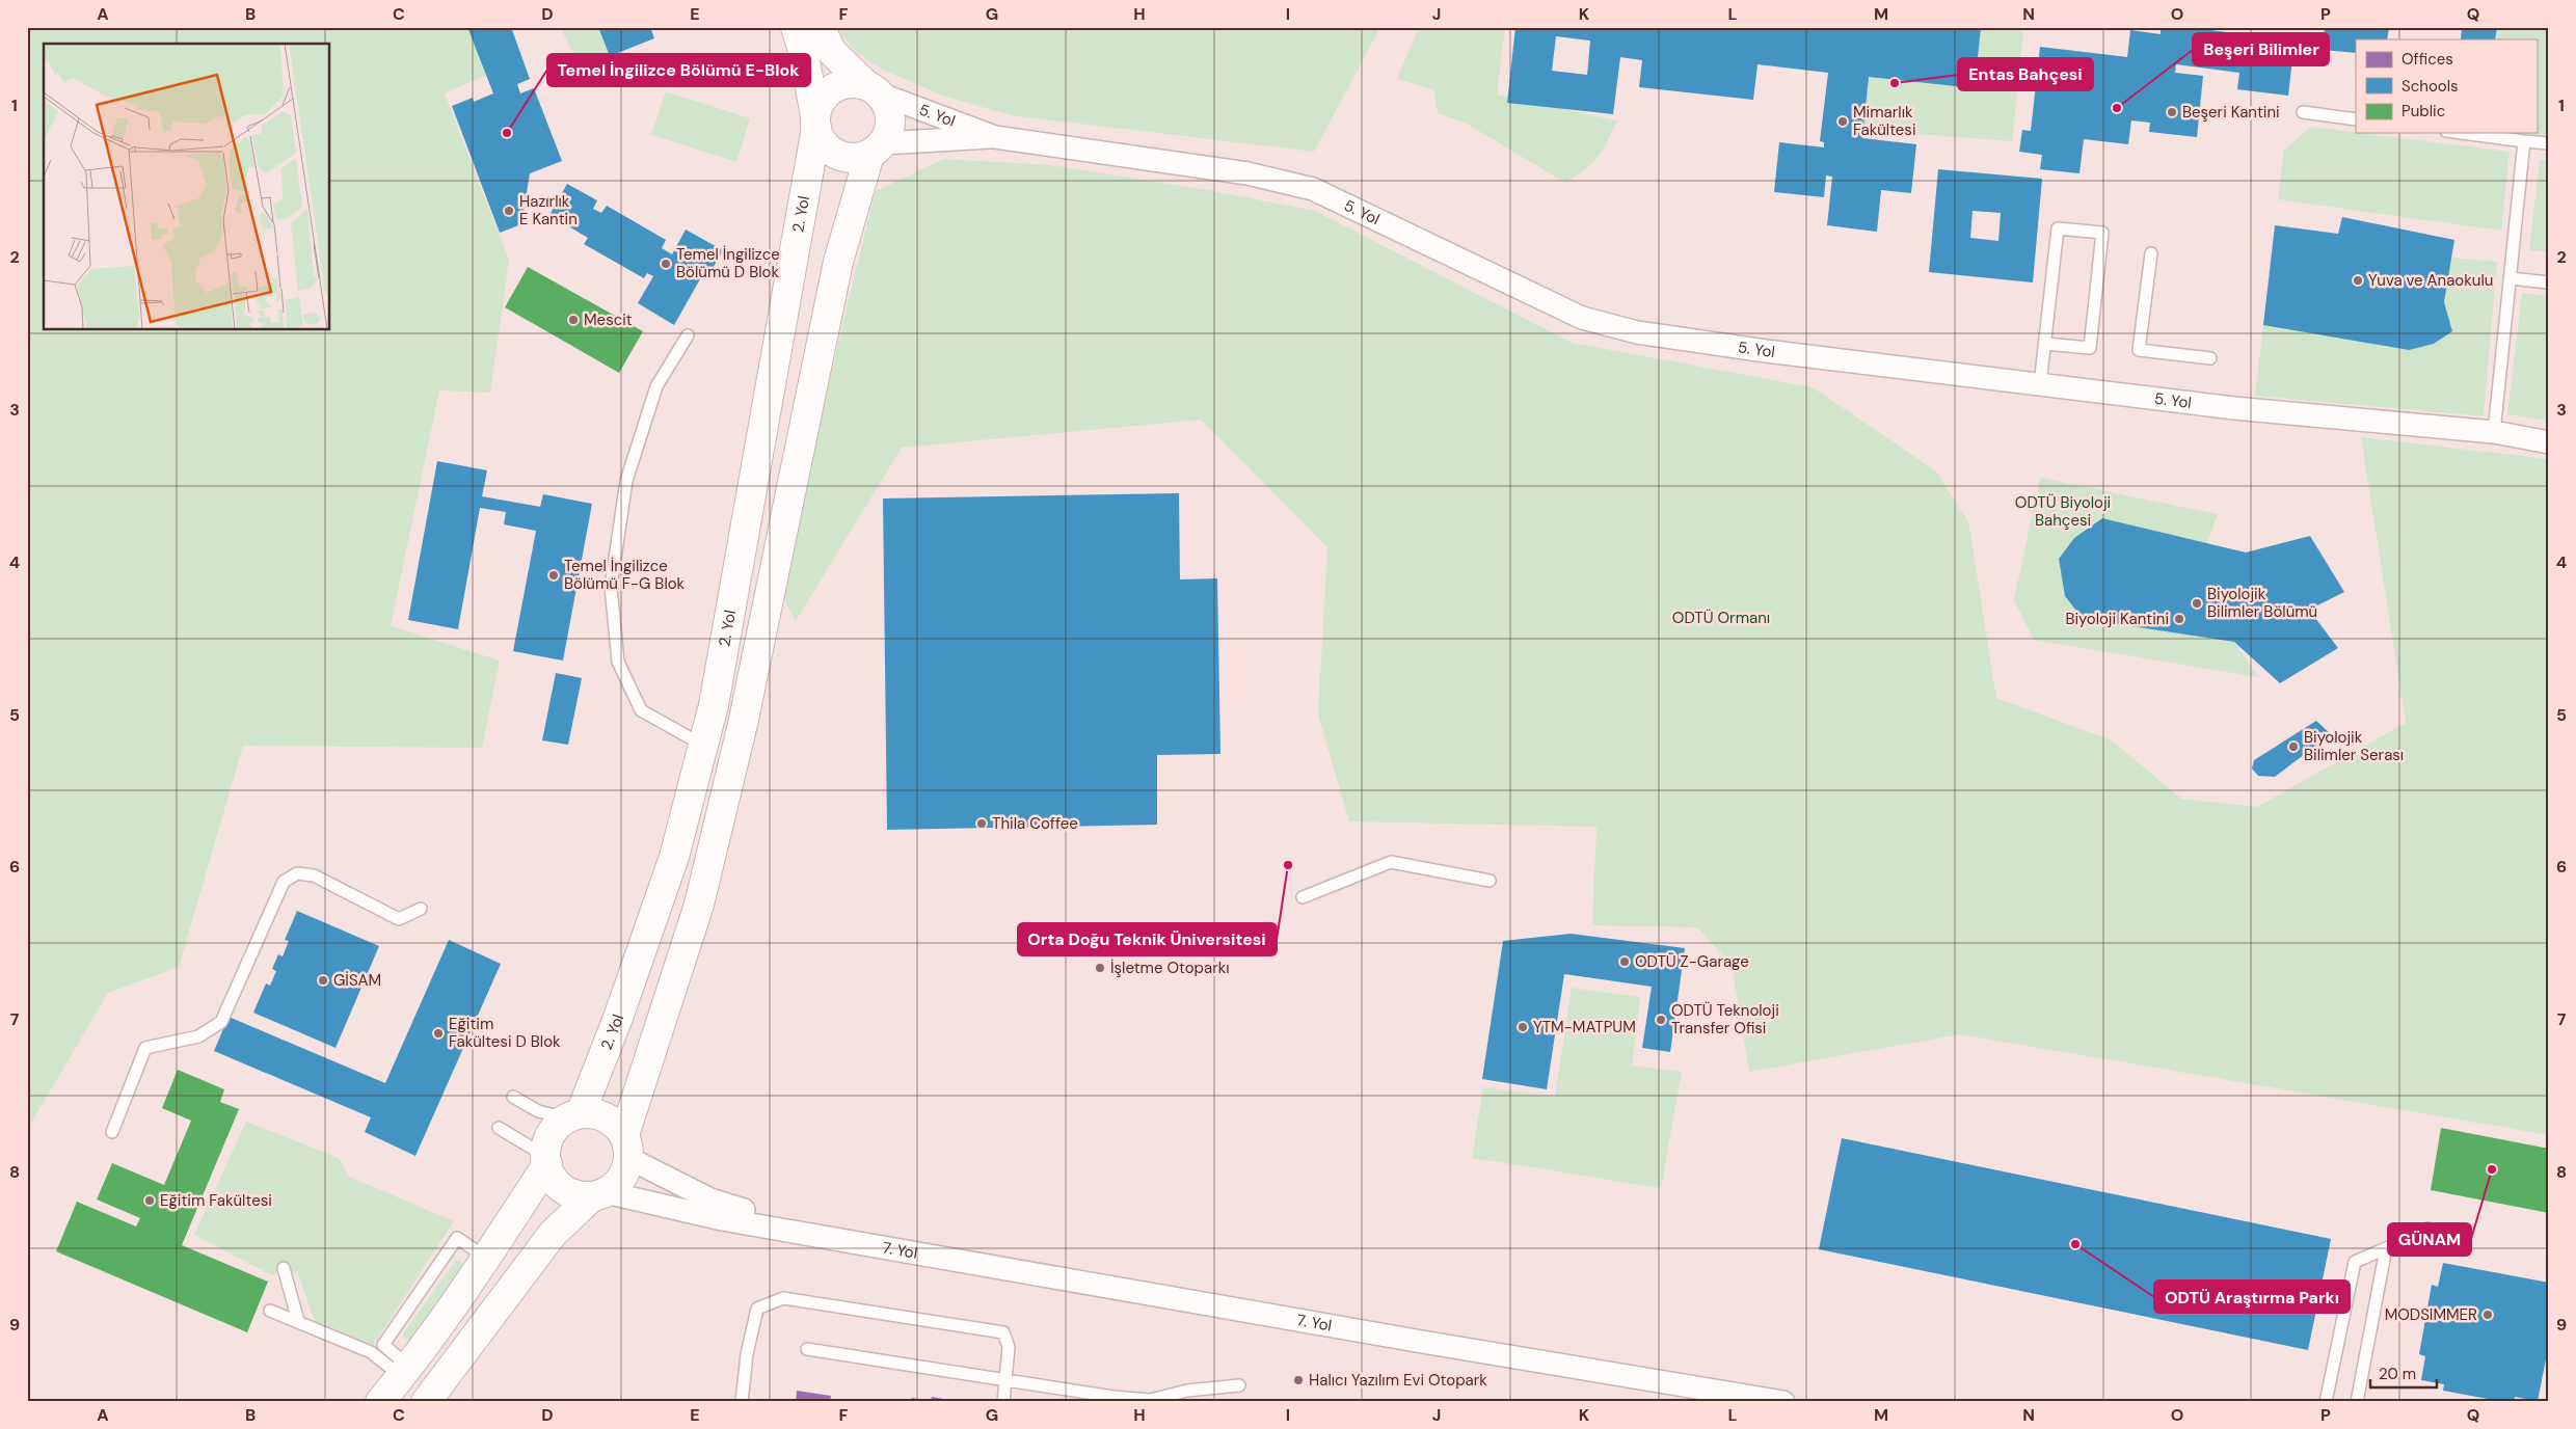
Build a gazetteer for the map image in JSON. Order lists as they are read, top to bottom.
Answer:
{
  "streets": {
    "street": ["5. Yol", "2. Yol", "7. Yol"]
  },
  "crossings": [
    ["5. Yol", "2. Yol"],
    ["2. Yol", "7. Yol"]
  ],
  "parks": ["ODTÜ Biyoloji Bahçesi", "ODTÜ Ormanı"],
  "places": [
    "Entas Bahçesi",
    "Beşeri Bilimler",
    "Beşeri Kantini",
    "Mimarlık Fakültesi",
    "Temel İngilizce Bölümü E-Blok",
    "Hazırlık E Kantin",
    "Temel İngilizce Bölümü D Blok",
    "Yuva ve Anaokulu",
    "Mescit",
    "Temel İngilizce Bölümü F-G Blok",
    "Biyolojik Bilimler Bölümü",
    "Biyoloji Kantini",
    "Biyolojik Bilimler Serası",
    "Thila Coffee",
    "Orta Doğu Teknik Üniversitesi",
    "ODTÜ Z-Garage",
    "İşletme Otoparkı",
    "GİSAM",
    "ODTÜ Teknoloji Transfer Ofisi",
    "YTM-MATPUM",
    "Eğitim Fakültesi D Blok",
    "GÜNAM",
    "Eğitim Fakültesi",
    "ODTÜ Araştırma Parkı",
    "MODSIMMER",
    "Halıcı Yazılım Evi Otopark"
  ],
  "legend": ["Offices", "Schools", "Public"],
  "scale_bar": "20 m",
  "grid": {
    "columns": [
      "A",
      "B",
      "C",
      "D",
      "E",
      "F",
      "G",
      "H",
      "I",
      "J",
      "K",
      "L",
      "M",
      "N",
      "O",
      "P",
      "Q"
    ],
    "rows": [
      "1",
      "2",
      "3",
      "4",
      "5",
      "6",
      "7",
      "8",
      "9"
    ]
  }
}
